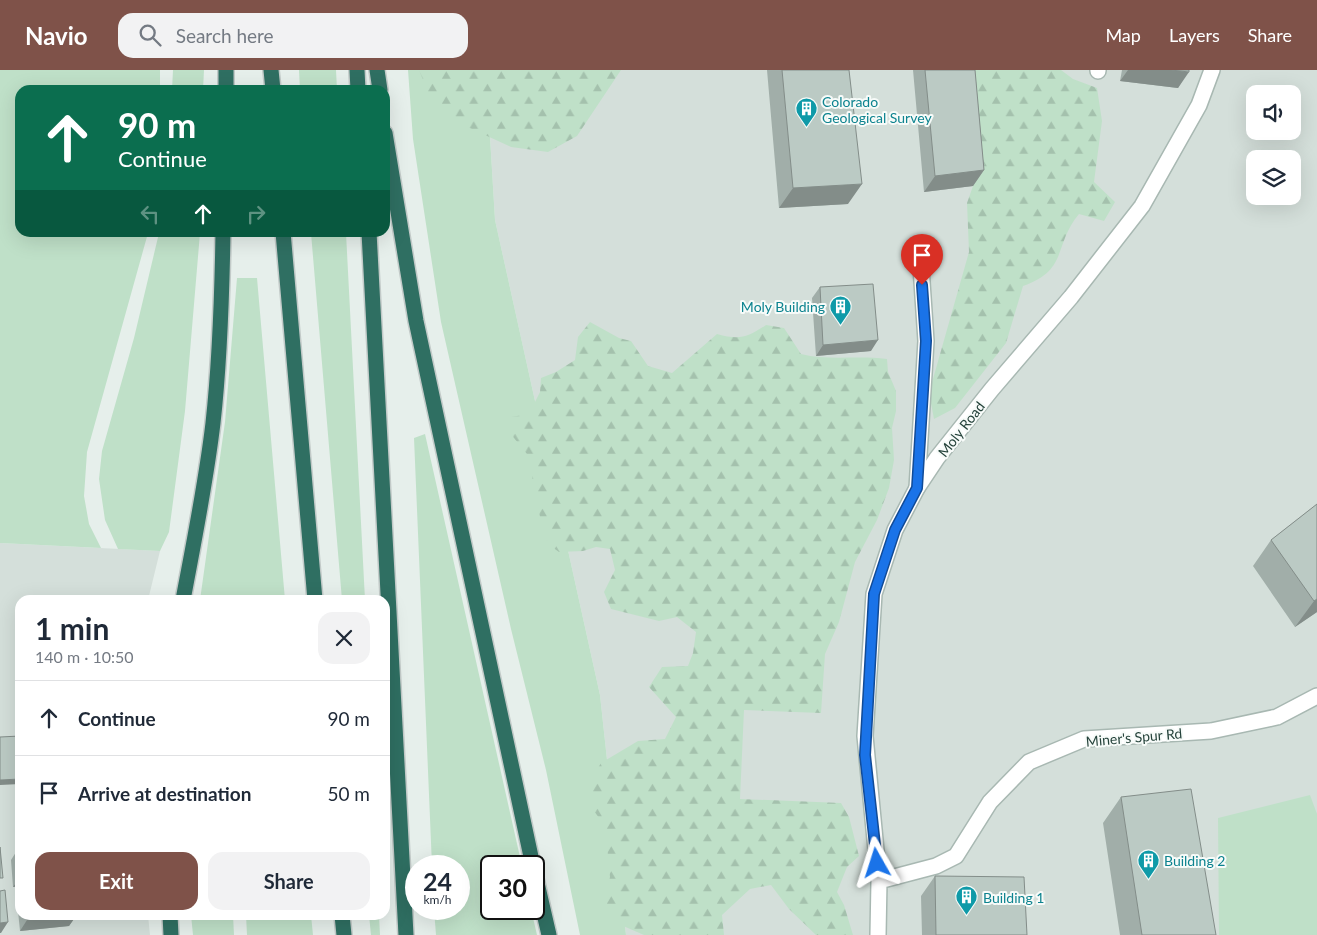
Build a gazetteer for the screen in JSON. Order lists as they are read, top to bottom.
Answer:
{
  "streets": {
    "street": ["Moly Road", "Miner's Spur Rd"]
  },
  "crossings": [
    ["Moly Road", "Miner's Spur Rd"]
  ],
  "places": {
    "building": [
      "Colorado Geological Survey",
      "Moly Building",
      "Building 2",
      "Building 1"
    ]
  },
  "page": {
    "header": "Navio",
    "search": "Search here",
    "nav": ["Map", "Layers", "Share"],
    "turn": ["90 m", "Continue"],
    "heading": ["1 min", "140 m · 10:50"],
    "list": [
      {
        "name": "Continue",
        "value": "90 m"
      },
      {
        "name": "Arrive at destination",
        "value": "50 m"
      }
    ],
    "buttons": ["Exit", "Share"],
    "speed": "24 km/h",
    "limit": "30"
  }
}
